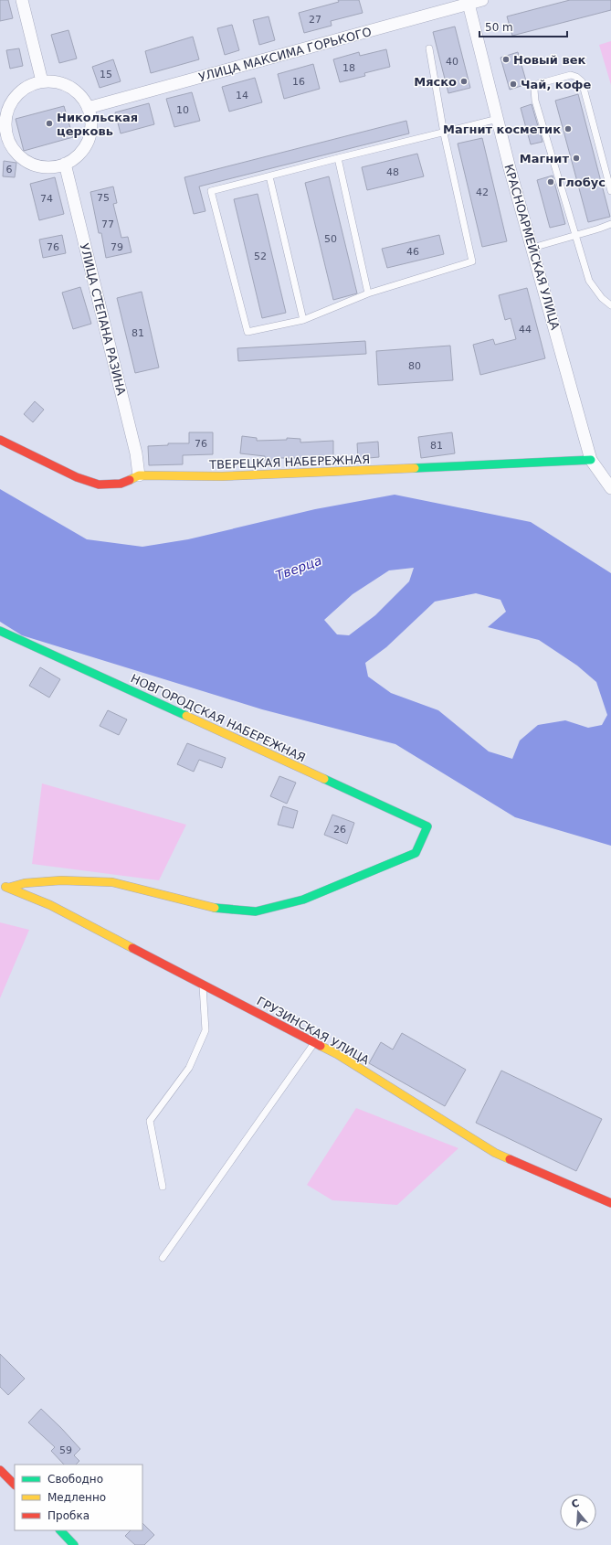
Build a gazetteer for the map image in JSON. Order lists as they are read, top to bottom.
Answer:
{
  "streets": {
    "street": [
      "УЛИЦА МАКСИМА ГОРЬКОГО",
      "КРАСНОАРМЕЙСКАЯ УЛИЦА",
      "УЛИЦА СТЕПАНА РАЗИНА",
      "ТВЕРЕЦКАЯ НАБЕРЕЖНАЯ",
      "НОВГОРОДСКАЯ НАБЕРЕЖНАЯ",
      "ГРУЗИНСКАЯ УЛИЦА"
    ]
  },
  "crossings": [
    ["УЛИЦА МАКСИМА ГОРЬКОГО", "КРАСНОАРМЕЙСКАЯ УЛИЦА"],
    ["УЛИЦА МАКСИМА ГОРЬКОГО", "УЛИЦА СТЕПАНА РАЗИНА"],
    ["КРАСНОАРМЕЙСКАЯ УЛИЦА", "ТВЕРЕЦКАЯ НАБЕРЕЖНАЯ"],
    ["УЛИЦА СТЕПАНА РАЗИНА", "ТВЕРЕЦКАЯ НАБЕРЕЖНАЯ"],
    ["НОВГОРОДСКАЯ НАБЕРЕЖНАЯ", "ГРУЗИНСКАЯ УЛИЦА"]
  ],
  "water": ["Тверца"],
  "places": [
    "Новый век",
    "Мяско",
    "Чай, кофе",
    "Никольская церковь",
    "Магнит косметик",
    "Магнит",
    "Глобус"
  ],
  "house_numbers": [
    "27",
    "40",
    "18",
    "15",
    "16",
    "14",
    "10",
    "6",
    "48",
    "42",
    "75",
    "74",
    "77",
    "50",
    "76",
    "79",
    "46",
    "52",
    "44",
    "81",
    "80",
    "76",
    "81",
    "26",
    "59"
  ],
  "legend": ["Свободно", "Медленно", "Пробка"],
  "scale_bar": "50 m",
  "north": "top"
}
